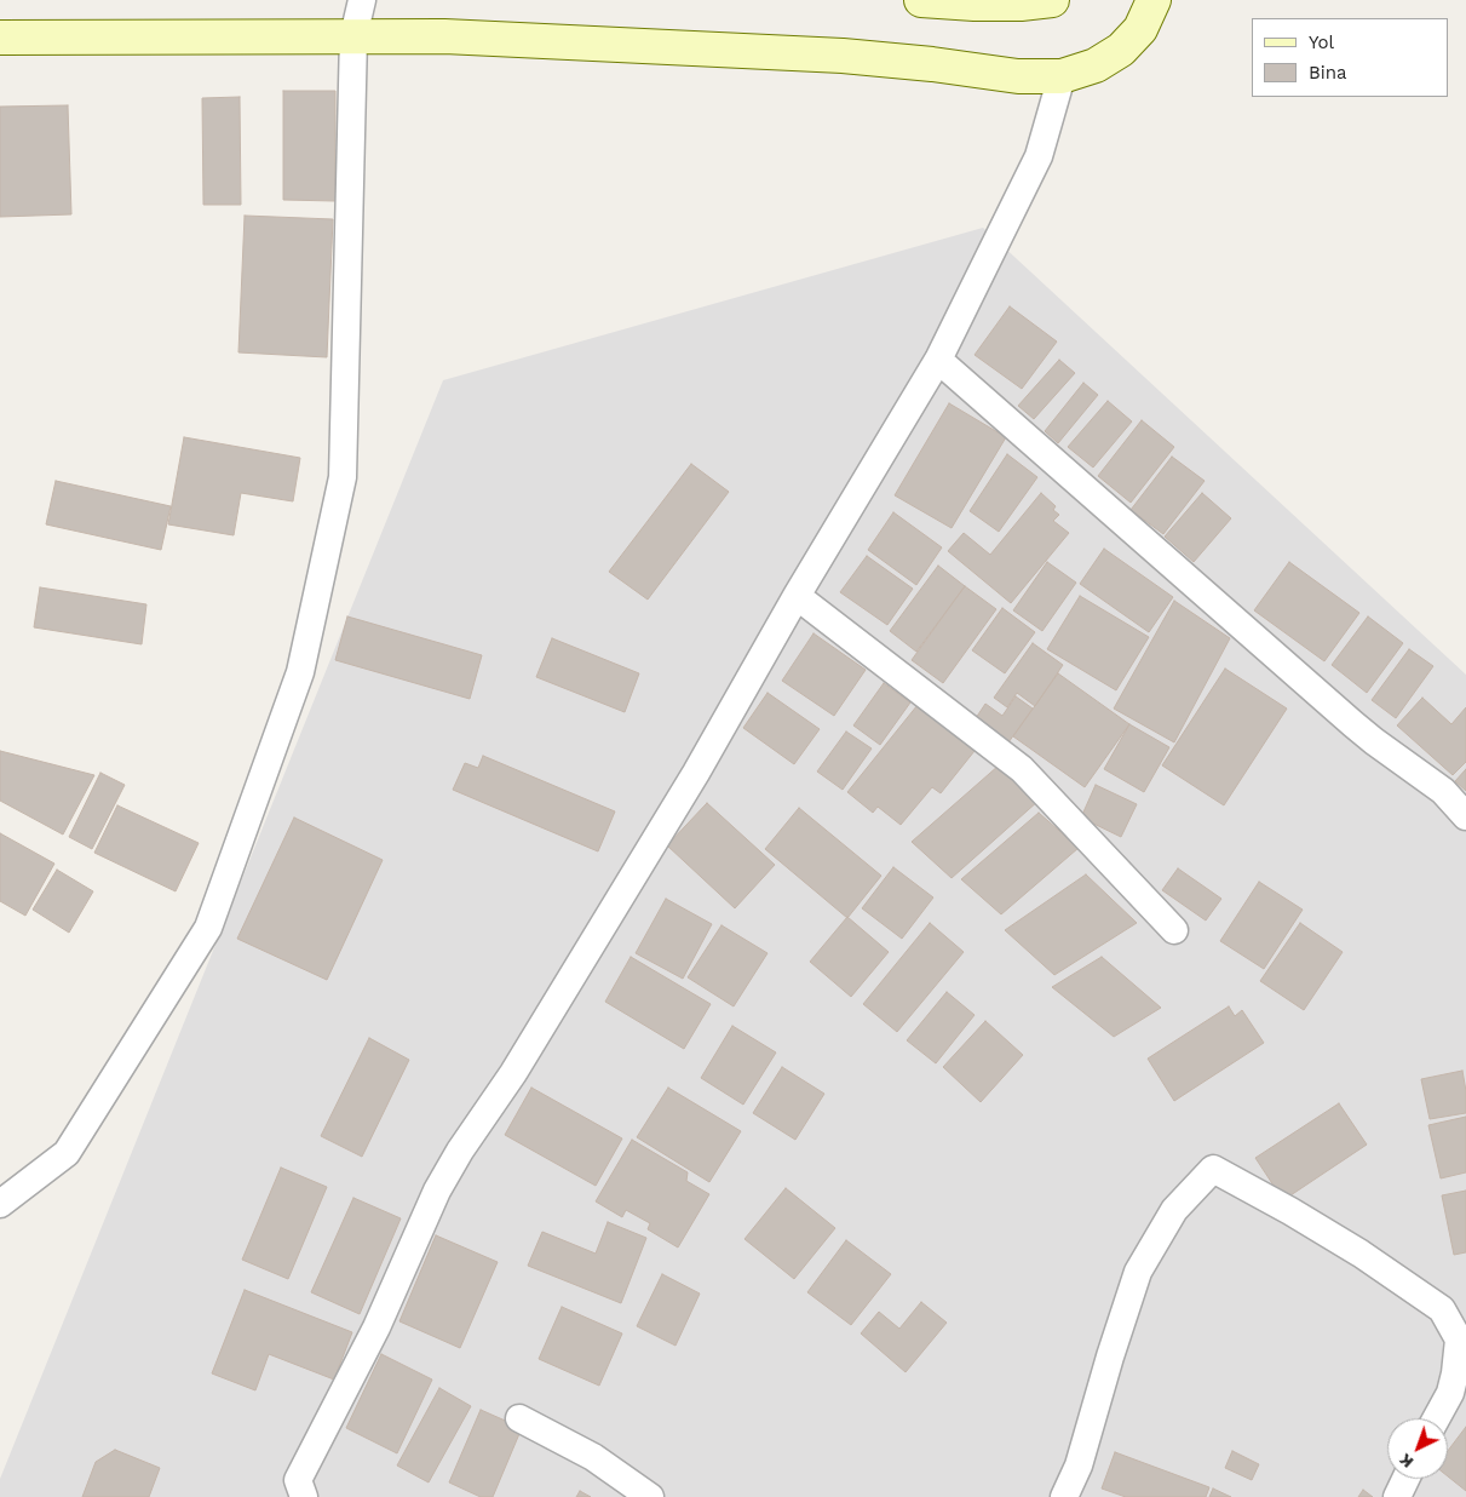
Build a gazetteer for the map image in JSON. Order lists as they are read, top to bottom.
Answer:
{
  "legend": ["Yol", "Bina"],
  "north": "bottom left"
}
